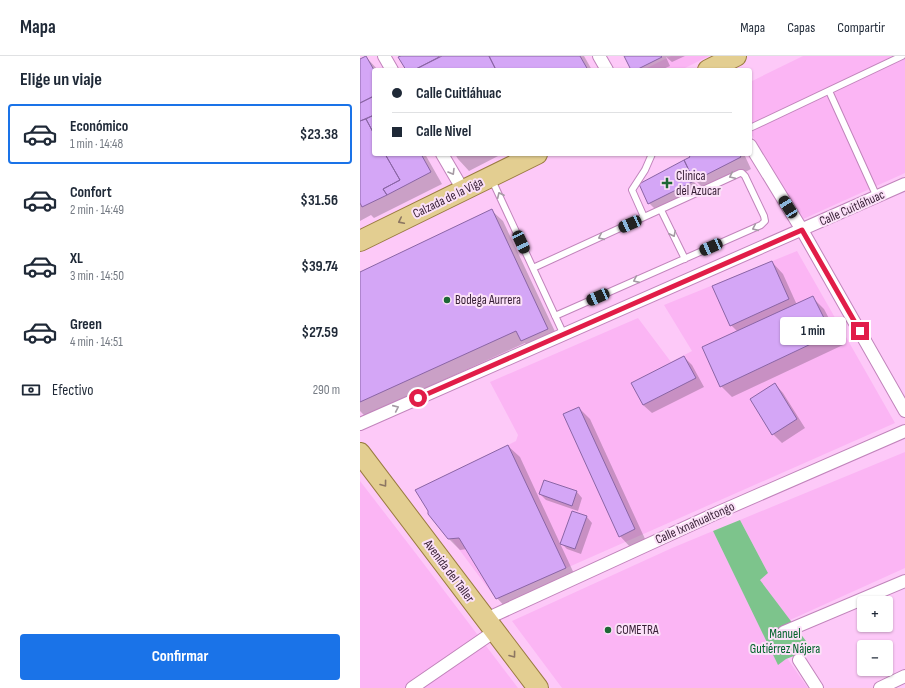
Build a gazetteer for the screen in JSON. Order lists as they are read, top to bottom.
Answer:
{
  "streets": {
    "main road": ["Calzada de la Viga", "Avenida del Taller"],
    "street": ["Calle Cuitláhuac", "Calle Ixnahualtongo"]
  },
  "crossings": [
    ["Calle Ixnahualtongo", "Avenida del Taller"]
  ],
  "one_way": ["Calzada de la Viga", "Calle Cuitláhuac", "Avenida del Taller"],
  "parks": ["Manuel Gutiérrez Nájera"],
  "places": {
    "health": ["Clinica del Azucar"],
    "other": ["Bodega Aurrera", "COMETRA"]
  },
  "page": {
    "header": "Mapa",
    "nav": ["Mapa", "Capas", "Compartir"],
    "heading": "Elige un viaje",
    "banner": ["Calle Cuitláhuac", "Calle Nivel"],
    "list": [
      {
        "name": "Económico",
        "note": "1 min · 14:48",
        "value": "$23.38"
      },
      {
        "name": "Confort",
        "note": "2 min · 14:49",
        "value": "$31.56"
      },
      {
        "name": "XL",
        "note": "3 min · 14:50",
        "value": "$39.74"
      },
      {
        "name": "Green",
        "note": "4 min · 14:51",
        "value": "$27.59"
      }
    ],
    "bubble": "1 min",
    "pay": ["Efectivo", "290 m"],
    "map_buttons": ["+", "−"],
    "buttons": "Confirmar"
  }
}
